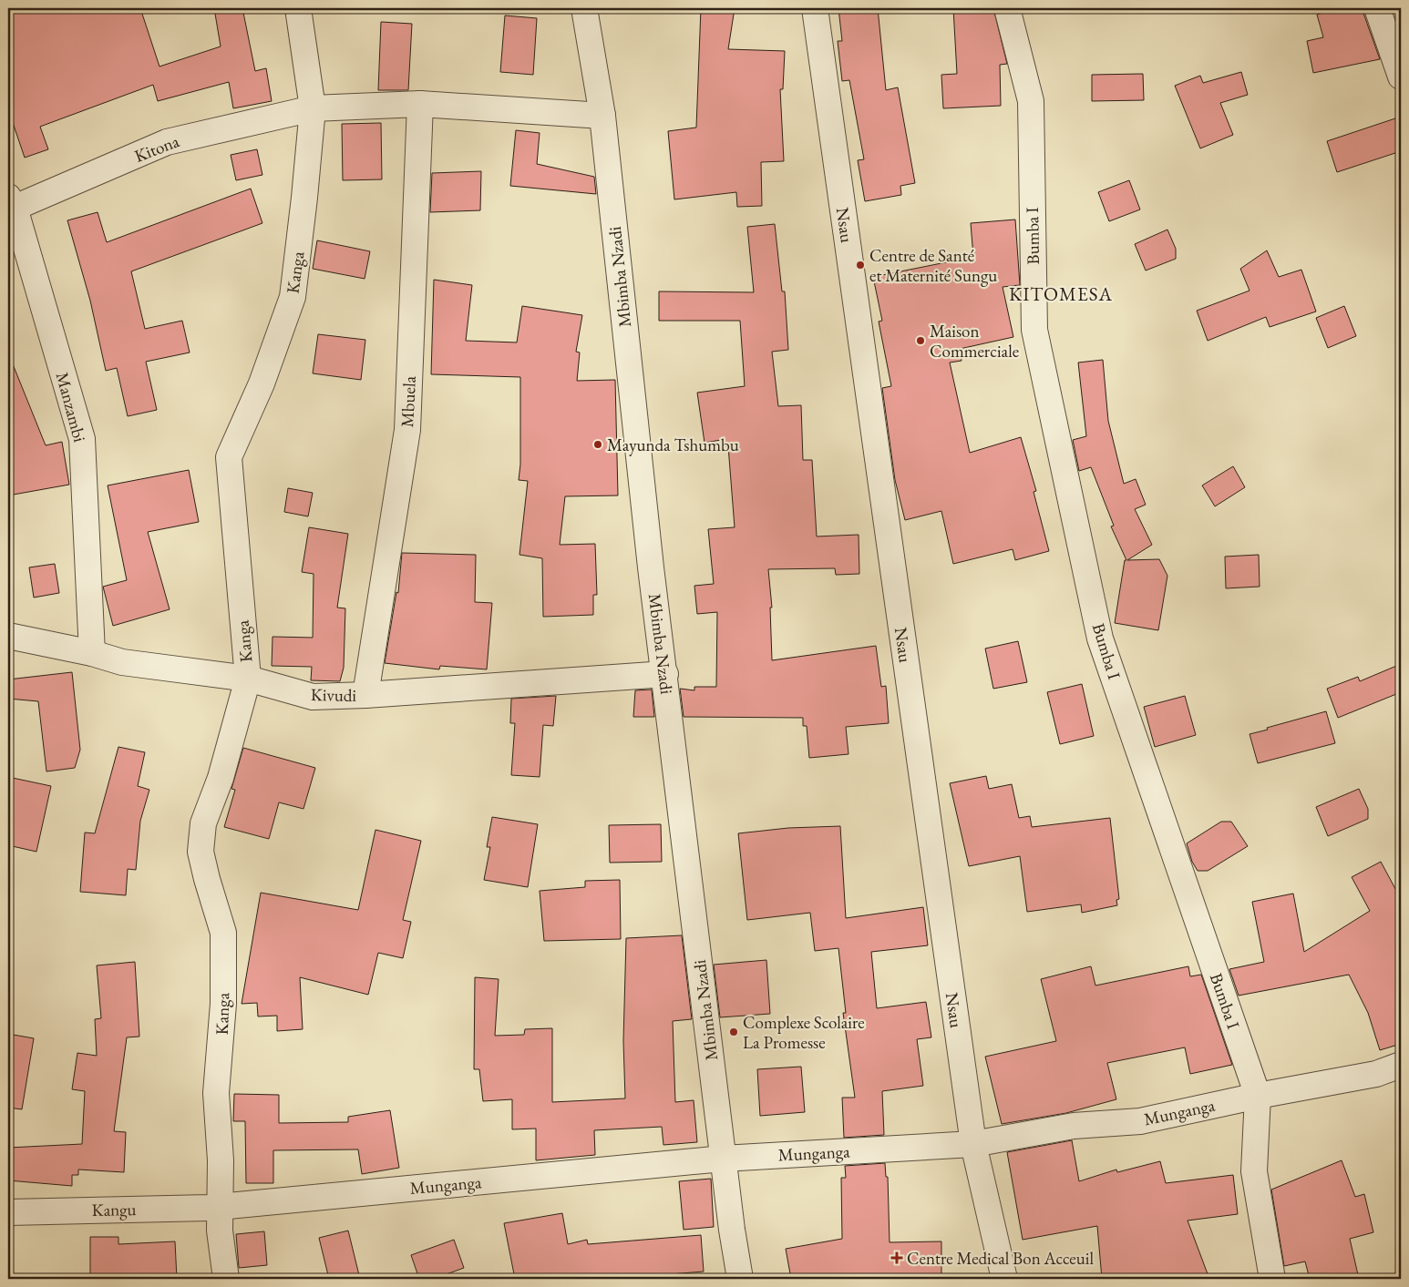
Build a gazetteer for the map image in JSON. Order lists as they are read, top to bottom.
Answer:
{
  "streets": {
    "street": [
      "Kitona",
      "Nsau",
      "Bumba I",
      "Kanga",
      "Mbimba Nzadi",
      "Mbuela",
      "Manzambi",
      "Kivudi",
      "Munganga",
      "Kangu"
    ]
  },
  "crossings": [
    ["Kitona", "Kanga"],
    ["Kitona", "Mbimba Nzadi"],
    ["Kitona", "Mbuela"],
    ["Kitona", "Manzambi"],
    ["Nsau", "Munganga"],
    ["Bumba I", "Munganga"],
    ["Kanga", "Kivudi"],
    ["Kanga", "Munganga"],
    ["Kanga", "Kangu"],
    ["Mbimba Nzadi", "Kivudi"],
    ["Mbimba Nzadi", "Munganga"],
    ["Mbuela", "Kivudi"],
    ["Manzambi", "Kivudi"],
    ["Munganga", "Kangu"]
  ],
  "districts": ["KITOMESA"],
  "places": {
    "other": [
      "Centre de Santé et Maternité Sungu",
      "Maison Commerciale",
      "Mayunda Tshumbu",
      "Complexe Scolaire La Promesse"
    ],
    "health": ["Centre Medical Bon Acceuil"]
  }
}
